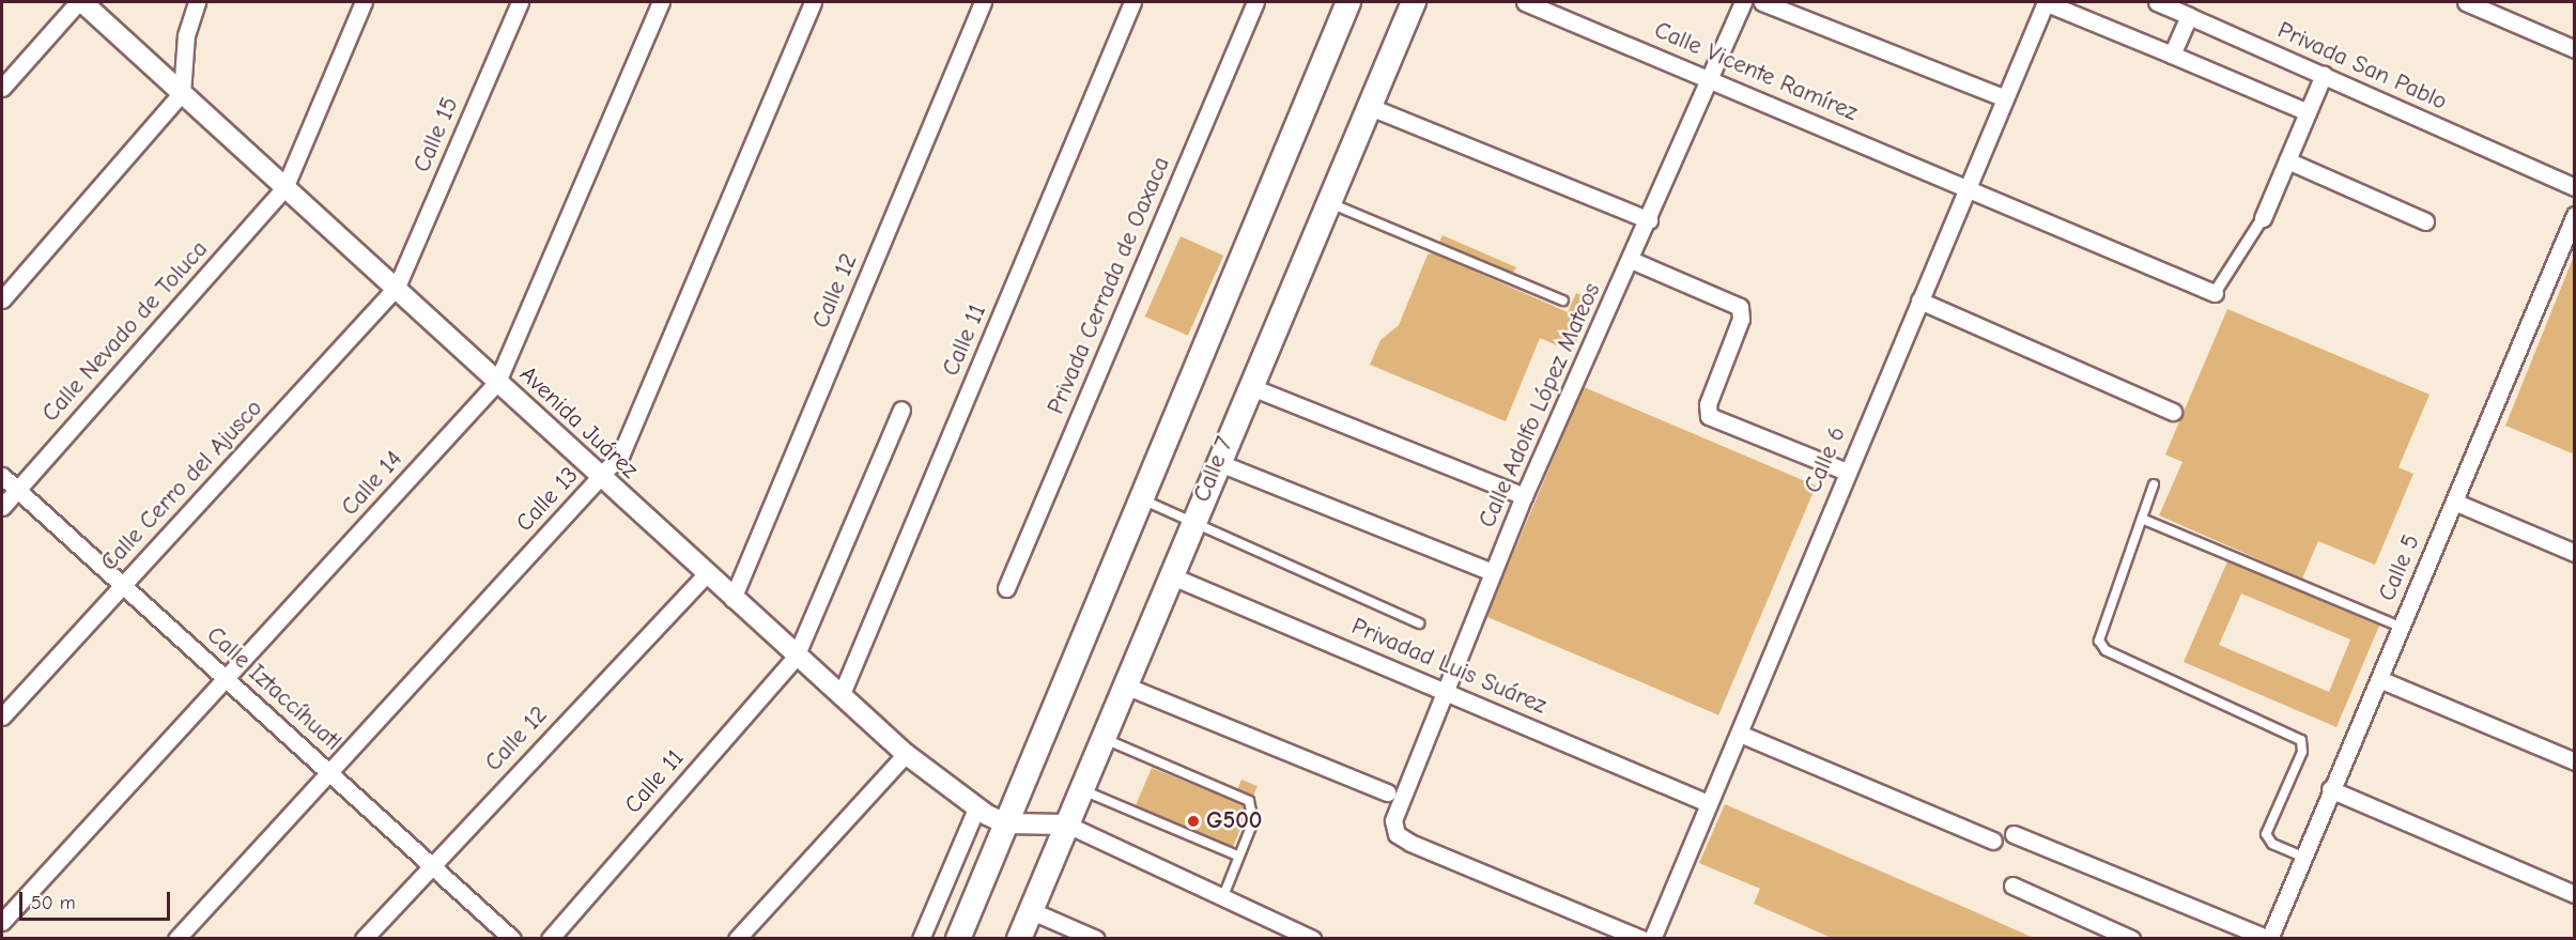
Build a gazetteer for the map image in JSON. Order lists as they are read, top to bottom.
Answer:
{
  "streets": {
    "main road": ["Calle 7"],
    "street": [
      "Privada San Pablo",
      "Calle Vicente Ramírez",
      "Calle 15",
      "Privada Cerrada de Oaxaca",
      "Calle 12",
      "Calle Nevado de Toluca",
      "Calle 11",
      "Calle Adolfo López Mateos",
      "Avenida Juárez",
      "Calle 6",
      "Calle 14",
      "Calle Cerro del Ajusco",
      "Calle 13",
      "Calle 5",
      "Privadad Luis Suárez",
      "Calle Iztaccíhuatl"
    ]
  },
  "crossings": [
    ["Calle Vicente Ramírez", "Calle Adolfo López Mateos"],
    ["Calle Vicente Ramírez", "Calle 6"],
    ["Calle 15", "Avenida Juárez"],
    ["Calle 15", "Calle Cerro del Ajusco"],
    ["Calle 12", "Avenida Juárez"],
    ["Calle 12", "Calle Iztaccíhuatl"],
    ["Calle Nevado de Toluca", "Avenida Juárez"],
    ["Calle Nevado de Toluca", "Calle Iztaccíhuatl"],
    ["Calle 11", "Avenida Juárez"],
    ["Calle Adolfo López Mateos", "Privadad Luis Suárez"],
    ["Avenida Juárez", "Calle 7"],
    ["Avenida Juárez", "Calle 14"],
    ["Avenida Juárez", "Calle Cerro del Ajusco"],
    ["Avenida Juárez", "Calle 13"],
    ["Calle 6", "Privadad Luis Suárez"],
    ["Calle 7", "Privadad Luis Suárez"],
    ["Calle 14", "Calle Iztaccíhuatl"],
    ["Calle Cerro del Ajusco", "Calle Iztaccíhuatl"],
    ["Calle 13", "Calle Iztaccíhuatl"]
  ],
  "places": ["G500"],
  "scale_bar": "50 m"
}
